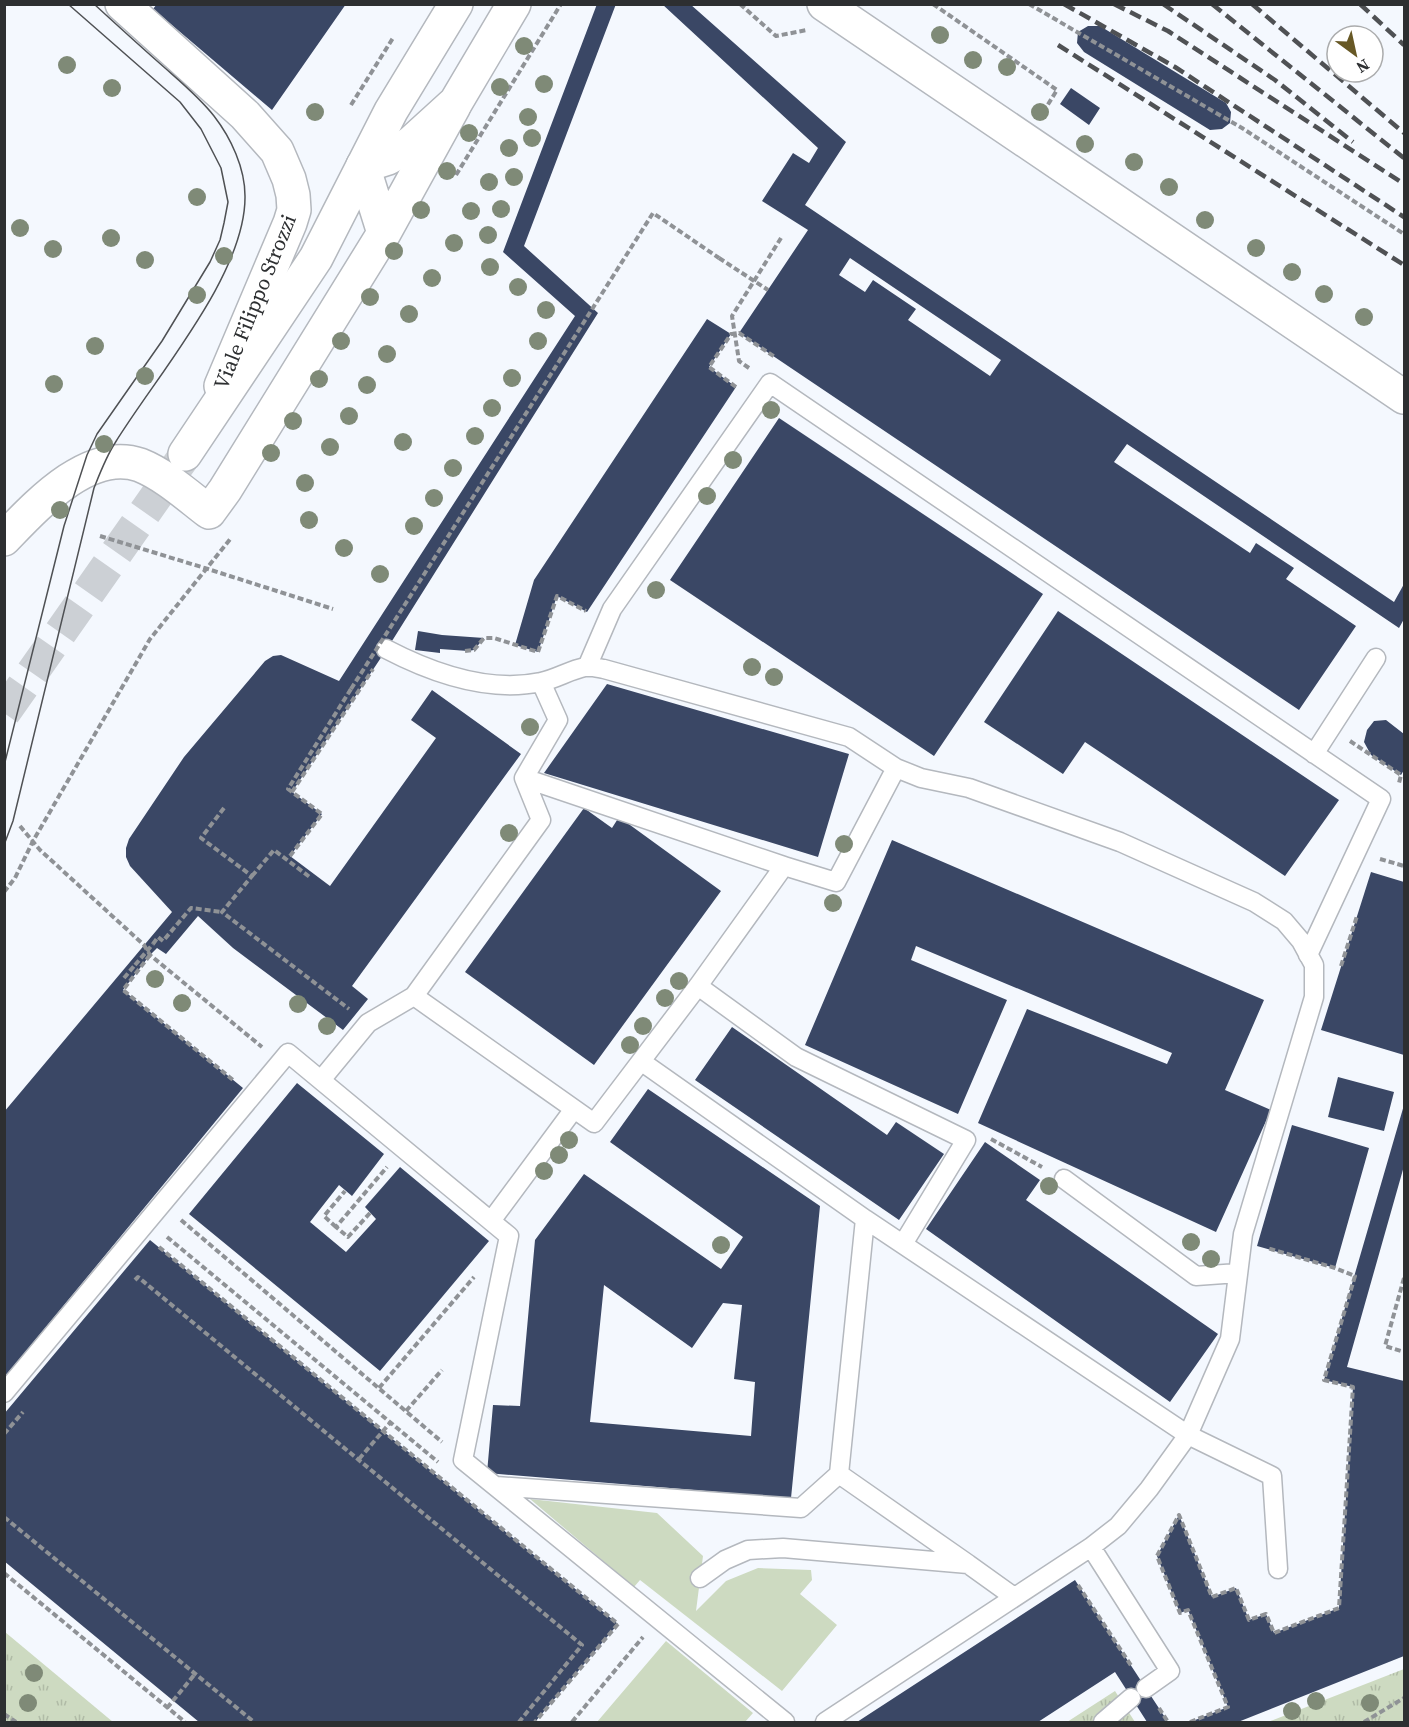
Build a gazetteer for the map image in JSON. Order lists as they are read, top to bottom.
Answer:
{
  "streets": {
    "street": ["Viale Filippo Strozzi"]
  },
  "north": "bottom right"
}
